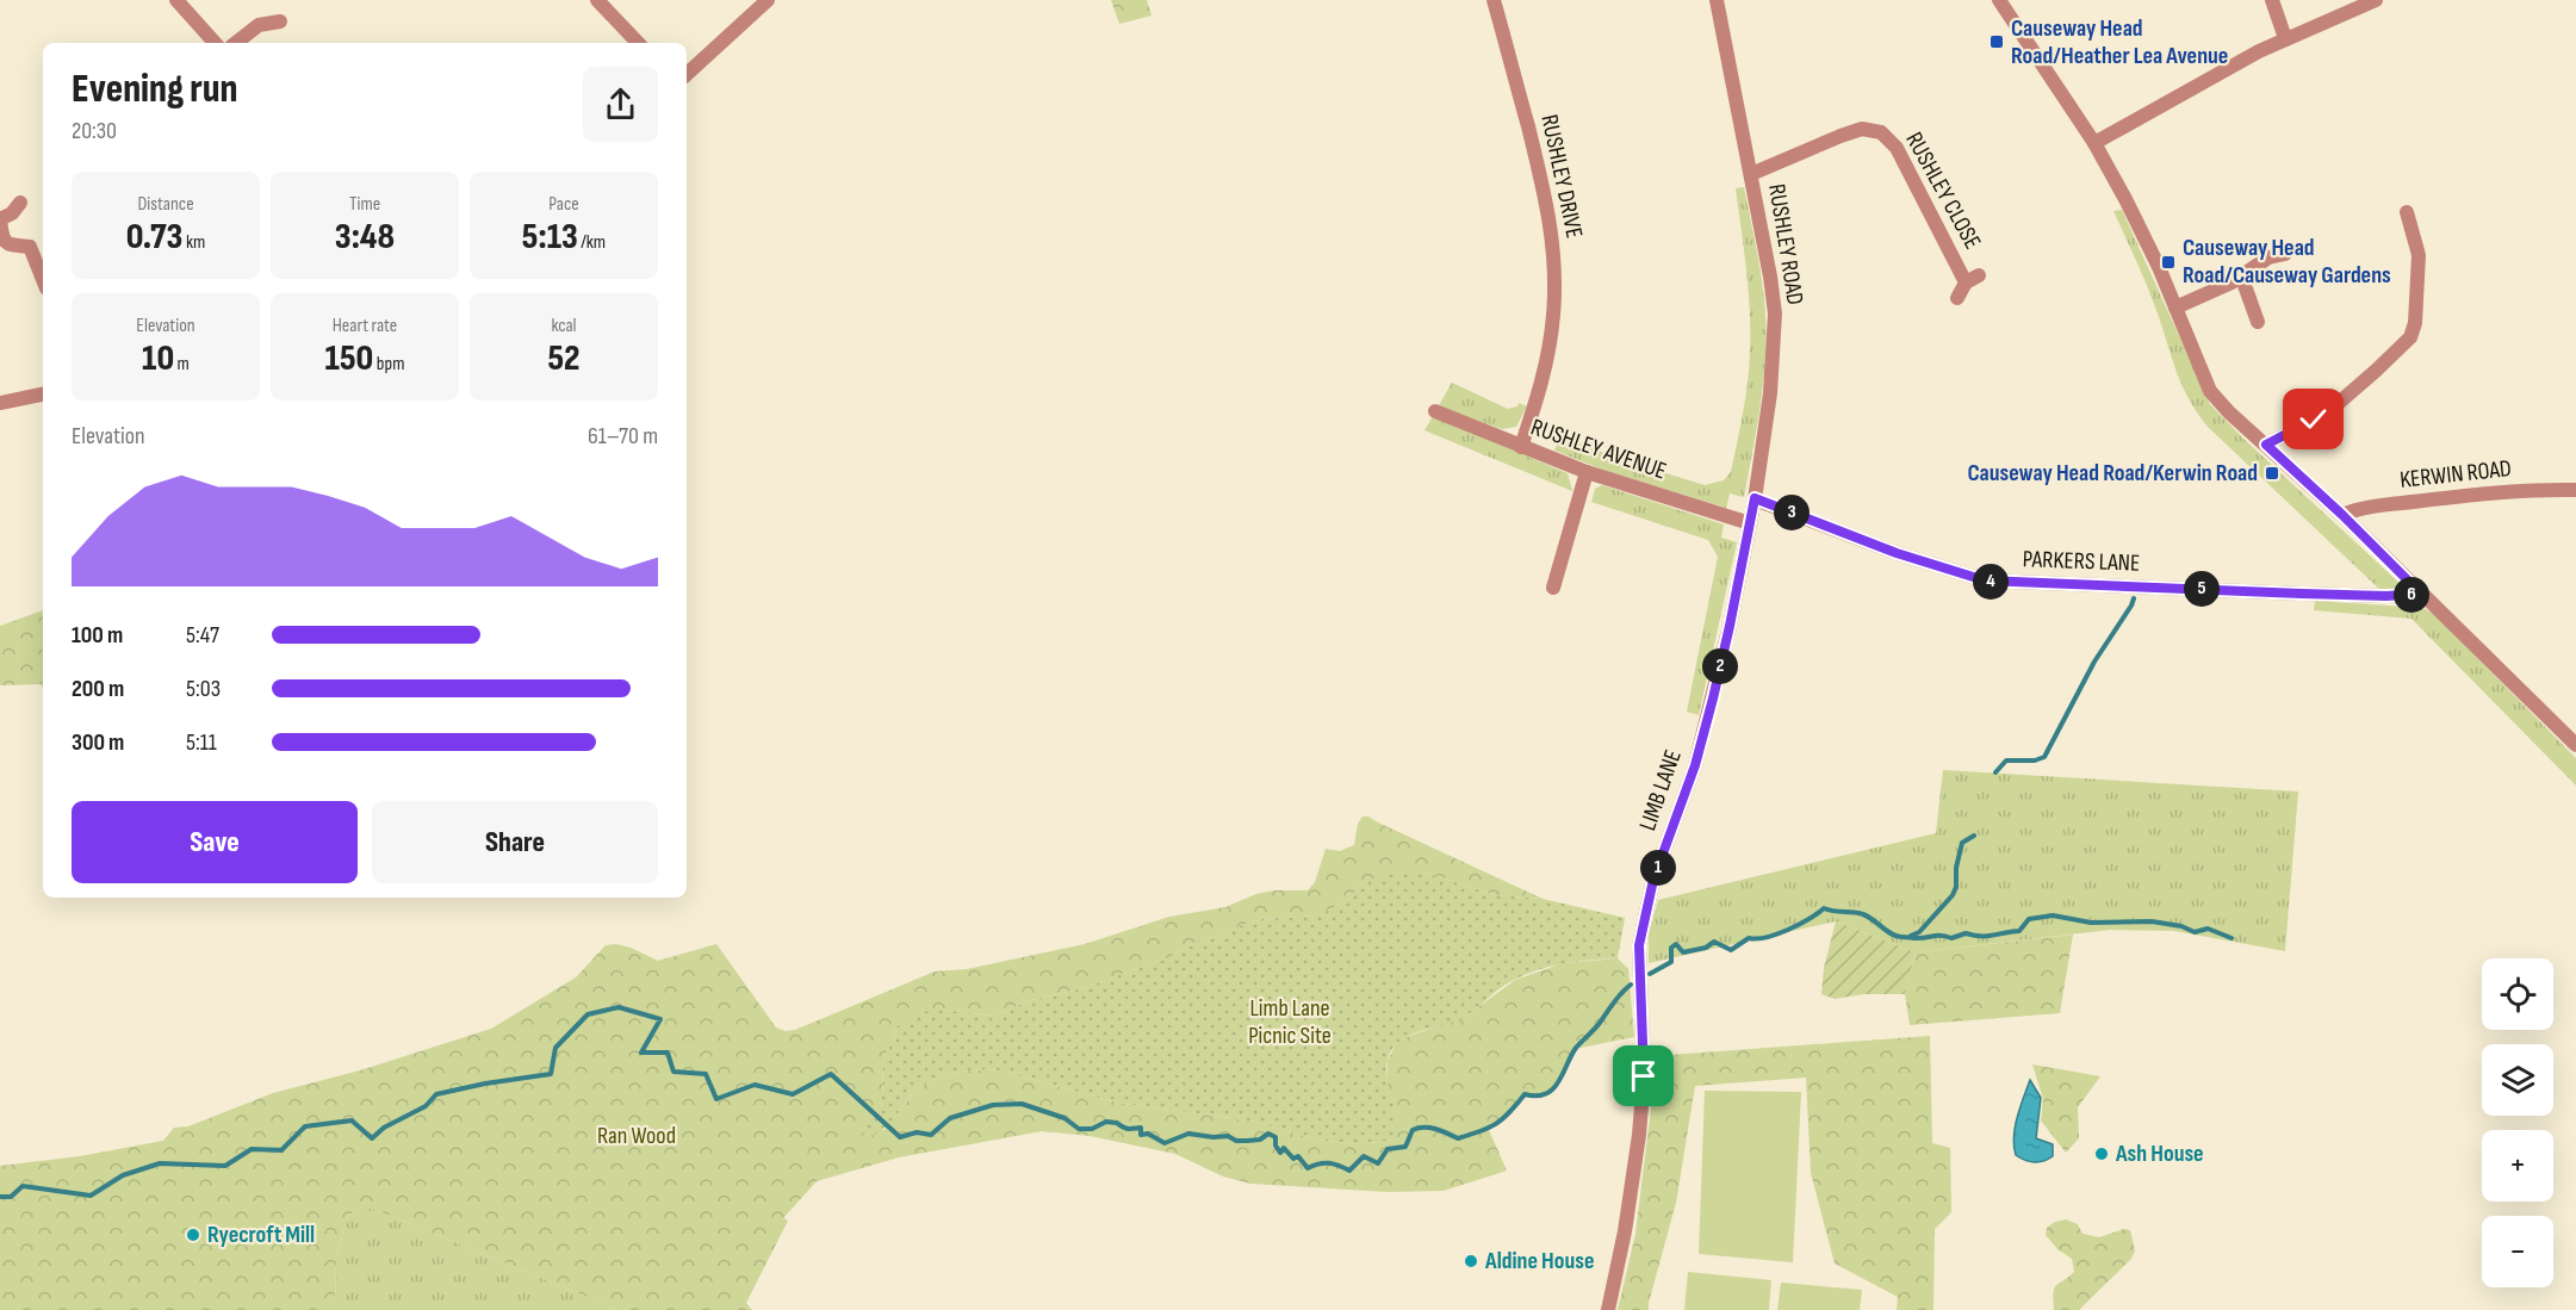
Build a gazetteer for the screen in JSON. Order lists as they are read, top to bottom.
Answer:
{
  "streets": {
    "street": [
      "RUSHLEY DRIVE",
      "RUSHLEY CLOSE",
      "RUSHLEY ROAD",
      "RUSHLEY AVENUE",
      "KERWIN ROAD",
      "PARKERS LANE",
      "LIMB LANE"
    ]
  },
  "crossings": [
    ["RUSHLEY DRIVE", "RUSHLEY AVENUE"],
    ["RUSHLEY CLOSE", "RUSHLEY ROAD"],
    ["RUSHLEY ROAD", "PARKERS LANE"],
    ["RUSHLEY ROAD", "LIMB LANE"],
    ["RUSHLEY AVENUE", "LIMB LANE"],
    ["PARKERS LANE", "LIMB LANE"]
  ],
  "parks": ["Limb Lane Picnic Site", "Ran Wood"],
  "places": {
    "transit": ["Causeway Head Road/Heather Lea Avenue", "Causeway Head Road/Causeway Gardens", "Causeway Head Road/Kerwin Road"],
    "other": ["Ash House", "Ryecroft Mill", "Aldine House"]
  },
  "page": {
    "heading": ["Evening run", "20:30"],
    "stats": [
      ["Distance", "0.73 km"],
      ["Time", "3:48"],
      ["Pace", "5:13 /km"],
      ["Elevation", "10 m"],
      ["Heart rate", "150 bpm"],
      ["kcal", "52"]
    ],
    "chart": ["Elevation", "61–70 m"],
    "pins": [
      "3",
      "4",
      "5",
      "6",
      "2",
      "1"
    ],
    "list": [
      {
        "name": "100 m",
        "note": "5:47"
      },
      {
        "name": "200 m",
        "note": "5:03"
      },
      {
        "name": "300 m",
        "note": "5:11"
      }
    ],
    "buttons": ["Save", "Share"],
    "map_buttons": ["+", "−"]
  }
}
